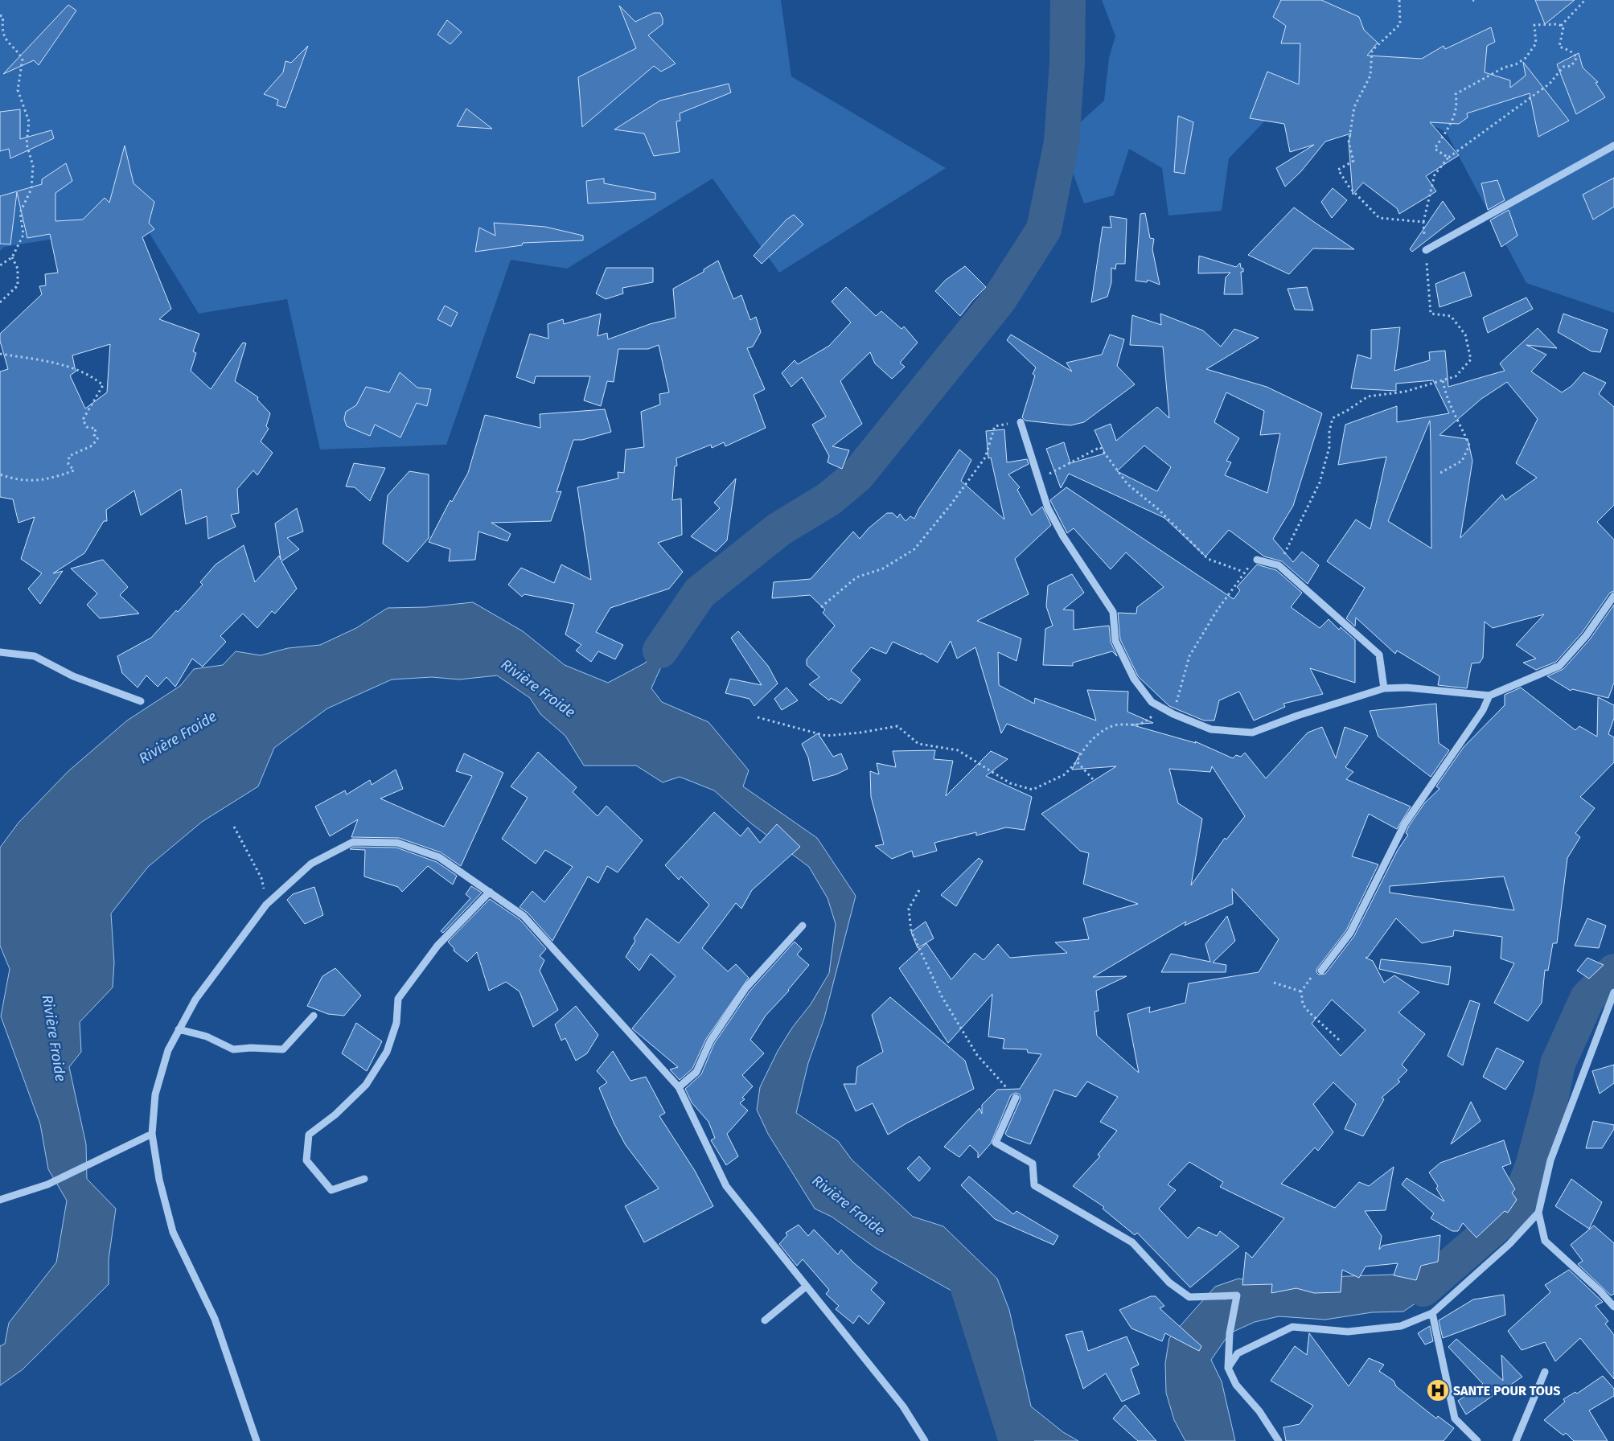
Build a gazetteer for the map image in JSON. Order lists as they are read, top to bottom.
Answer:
{
  "water": ["Rivière Froide"],
  "places": {
    "hospital": ["SANTE POUR TOUS"]
  }
}
